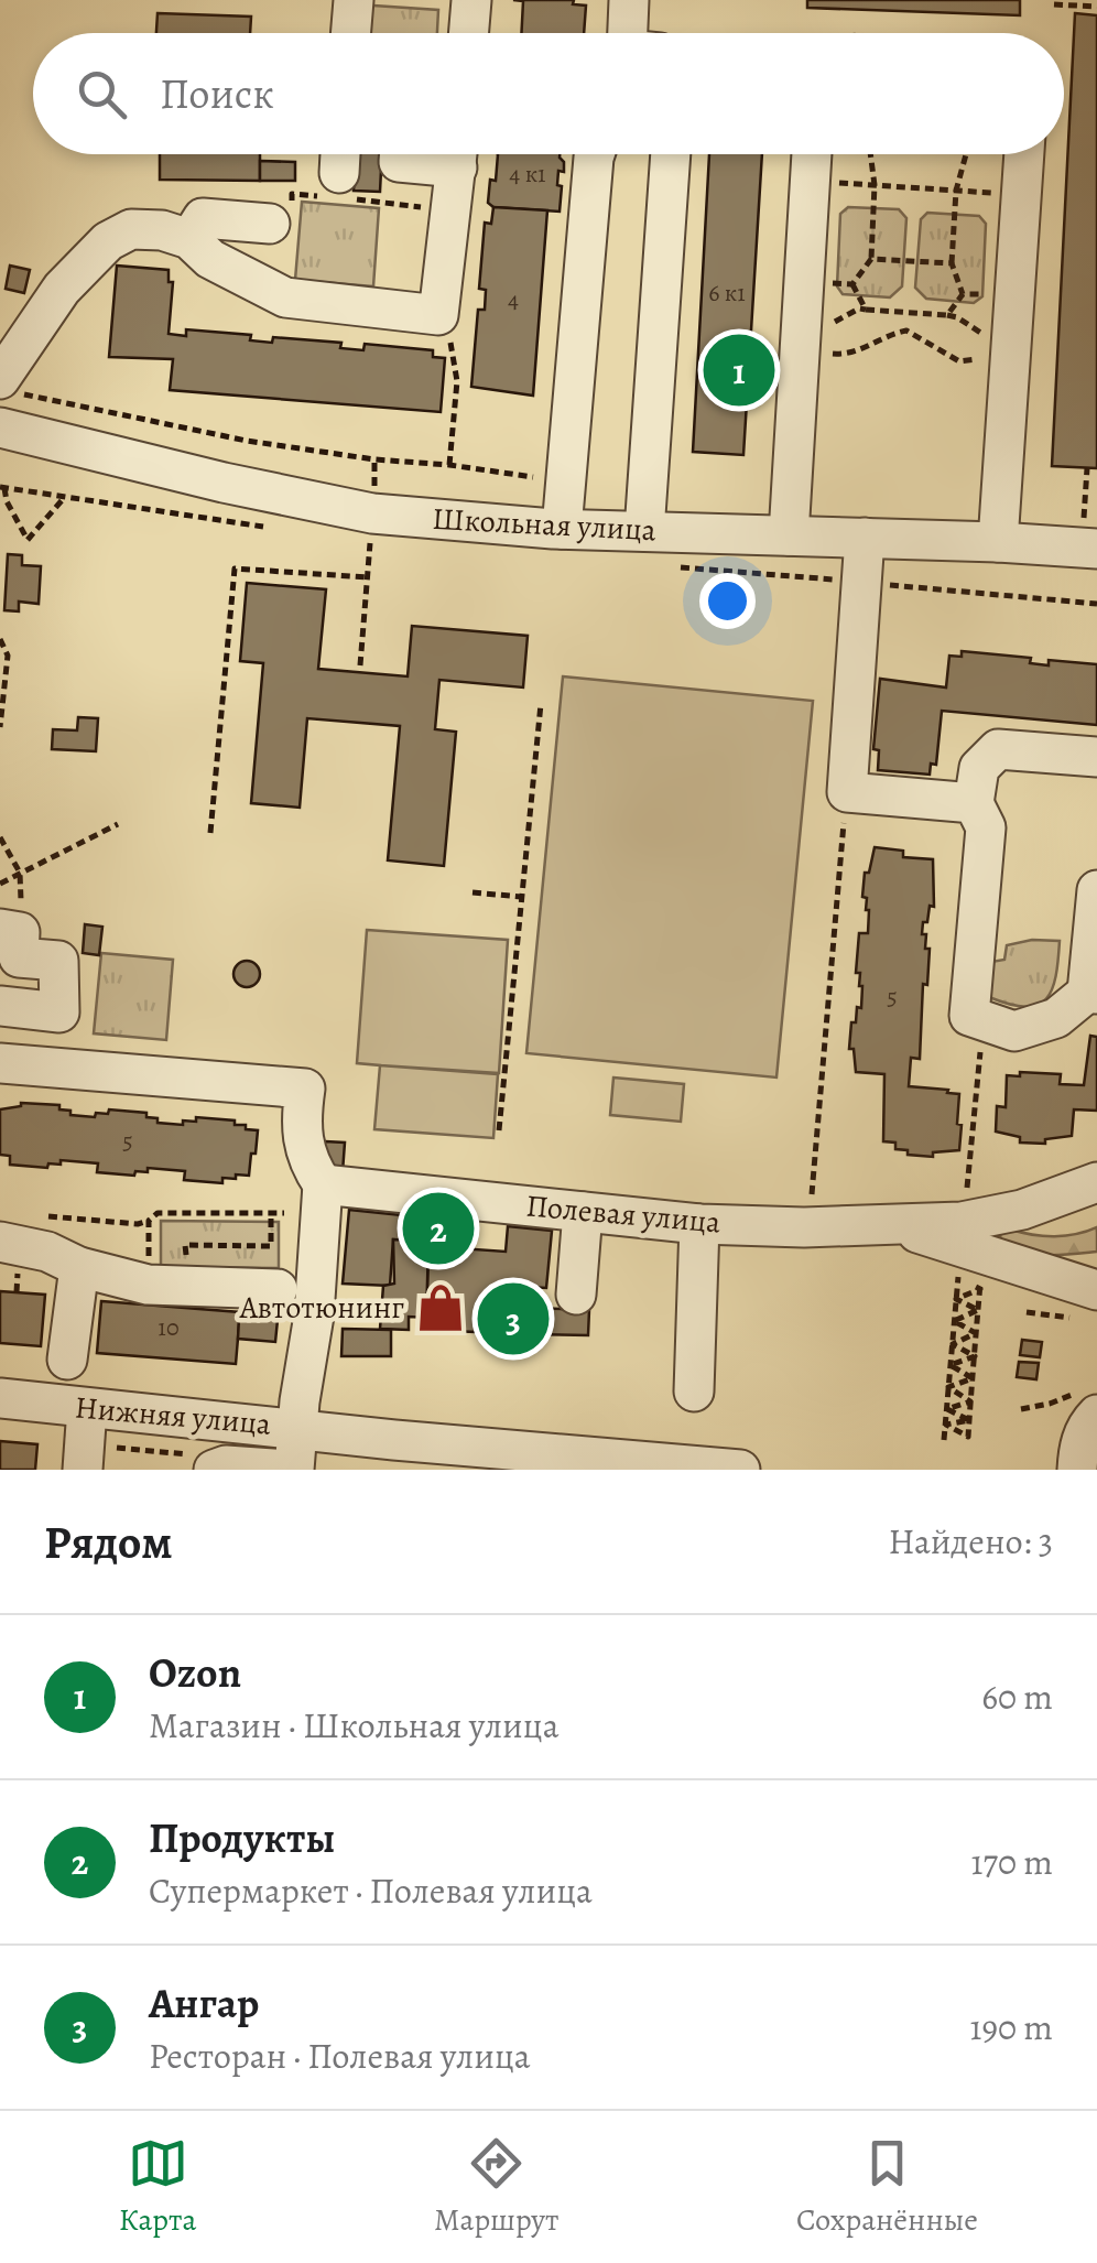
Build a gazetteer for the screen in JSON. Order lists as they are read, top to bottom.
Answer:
{
  "streets": {
    "street": ["Школьная улица", "Полевая улица", "Нижняя улица"]
  },
  "places": {
    "shop": ["Автотюнинг"]
  },
  "house_numbers": [
    "4 к1",
    "6 к1",
    "4",
    "5",
    "5",
    "10"
  ],
  "page": {
    "search": "Поиск",
    "pins": ["1", "2", "3"],
    "heading": ["Рядом", "Найдено: 3"],
    "list": [
      {
        "mark": "1",
        "name": "Ozon",
        "note": "Магазин · Школьная улица",
        "value": "60 m"
      },
      {
        "mark": "2",
        "name": "Продукты",
        "note": "Супермаркет · Полевая улица",
        "value": "170 m"
      },
      {
        "mark": "3",
        "name": "Ангар",
        "note": "Ресторан · Полевая улица",
        "value": "190 m"
      }
    ],
    "nav": ["Карта", "Маршрут", "Сохранённые"]
  }
}
